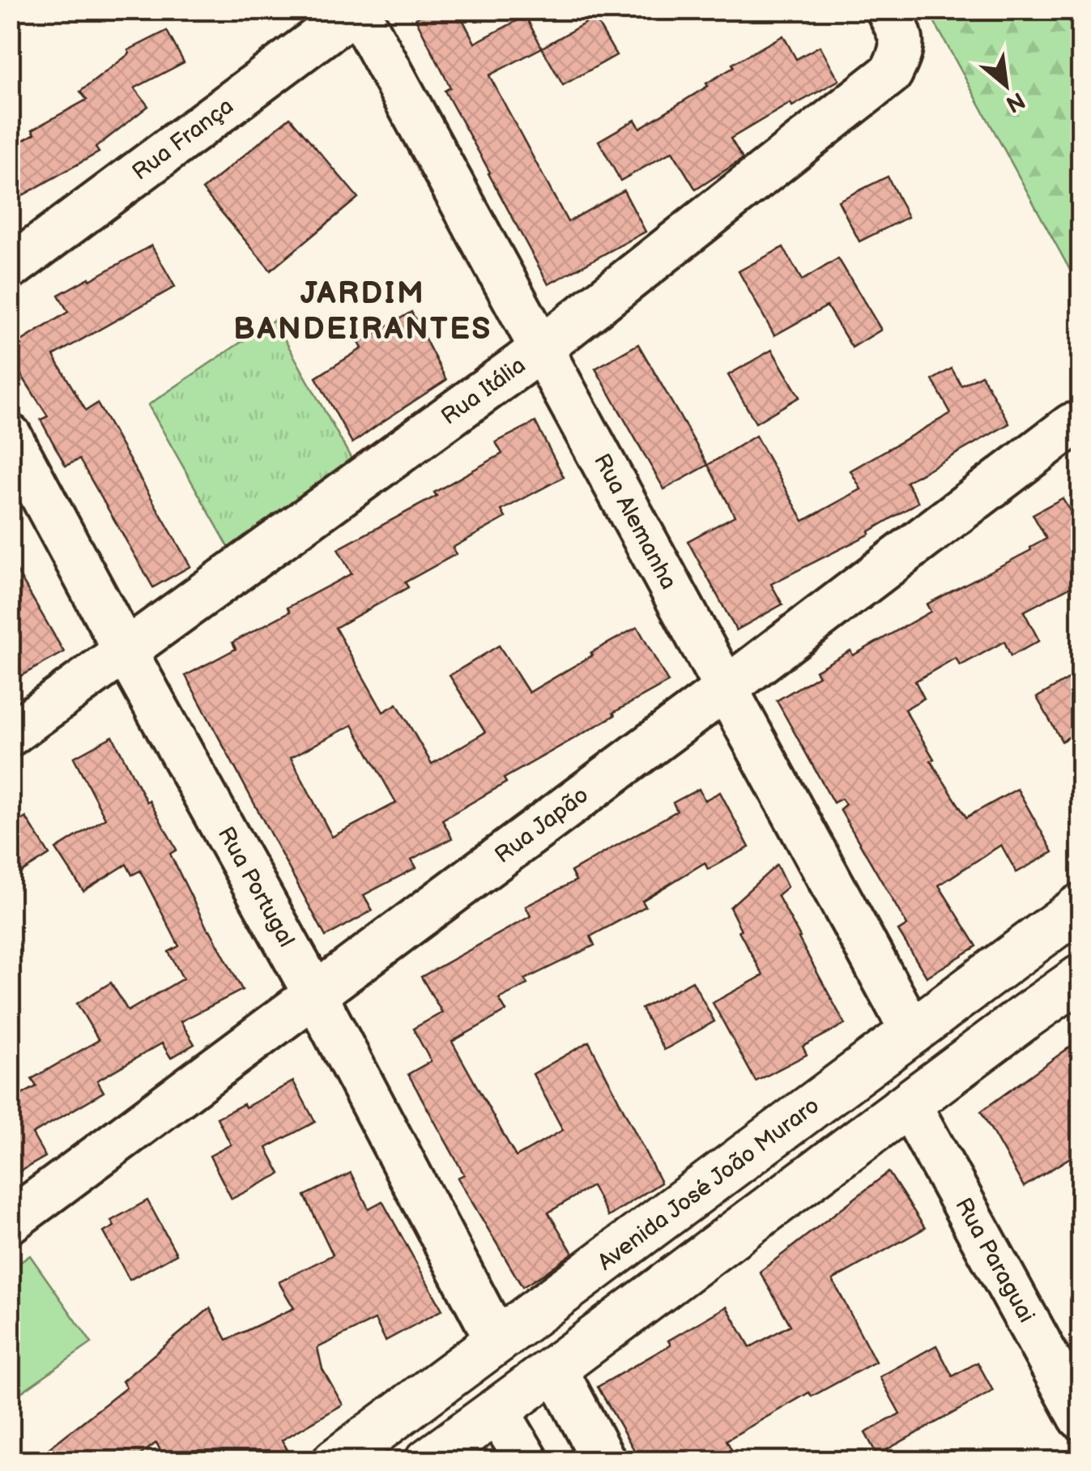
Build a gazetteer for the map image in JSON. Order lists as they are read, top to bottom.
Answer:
{
  "streets": {
    "main road": ["Avenida José João Muraro"],
    "street": [
      "Rua França",
      "Rua Itália",
      "Rua Alemanha",
      "Rua Japão",
      "Rua Portugal",
      "Rua Paraguai"
    ]
  },
  "crossings": [
    ["Rua França", "Rua Alemanha"],
    ["Rua Itália", "Rua Alemanha"],
    ["Rua Itália", "Rua Portugal"],
    ["Rua Alemanha", "Rua Japão"],
    ["Rua Alemanha", "Avenida José João Muraro"],
    ["Rua Japão", "Rua Portugal"],
    ["Rua Portugal", "Avenida José João Muraro"]
  ],
  "districts": ["JARDIM BANDEIRANTES"],
  "north": "bottom right"
}
